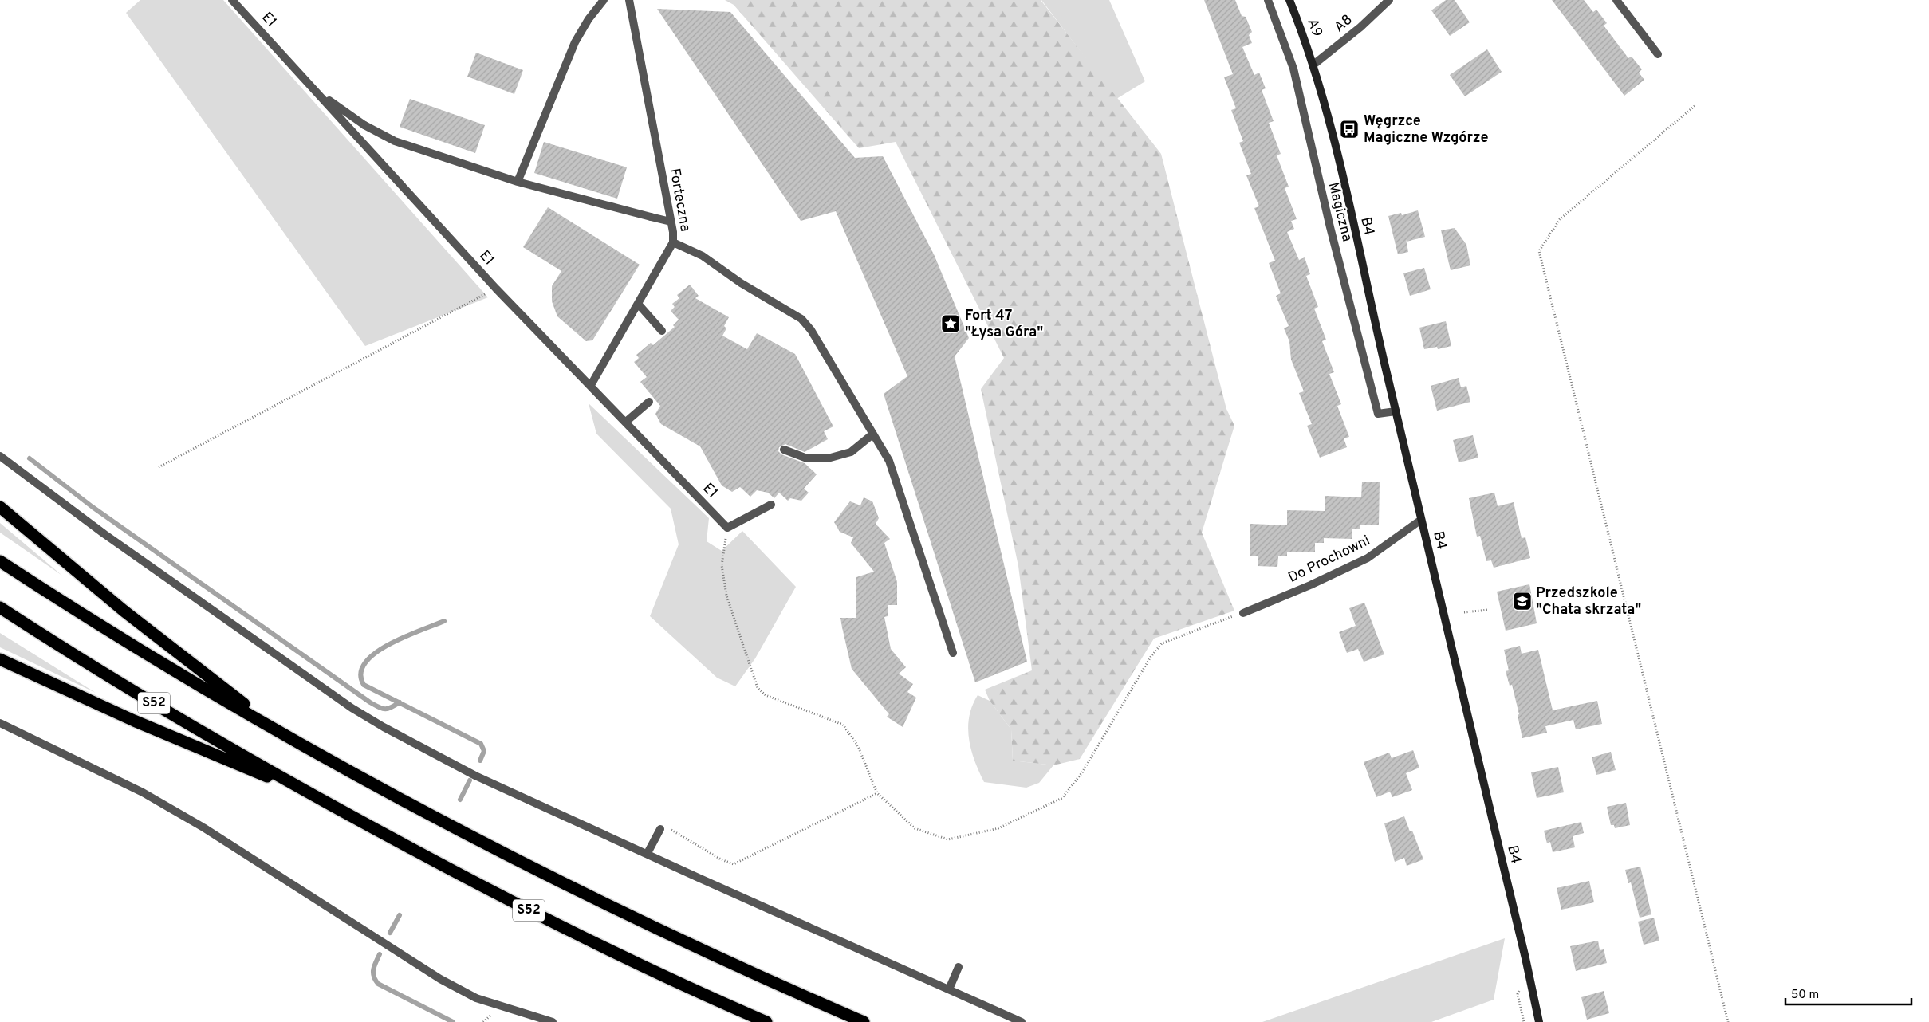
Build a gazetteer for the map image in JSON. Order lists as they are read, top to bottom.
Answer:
{
  "streets": {
    "highway": ["S52"],
    "street": [
      "E1",
      "A8",
      "A9",
      "Forteczna",
      "Magiczna",
      "B4",
      "Do Prochowni"
    ]
  },
  "crossings": [
    ["E1", "Forteczna"],
    ["A8", "A9"],
    ["A8", "B4"],
    ["A9", "B4"],
    ["Magiczna", "B4"],
    ["B4", "Do Prochowni"]
  ],
  "places": {
    "bus stop": ["Węgrzce Magiczne Wzgórze"],
    "place": ["Fort 47 \"Łysa Góra\""],
    "school or university": ["Przedszkole \"Chata skrzata\""]
  },
  "scale_bar": "50 m"
}
